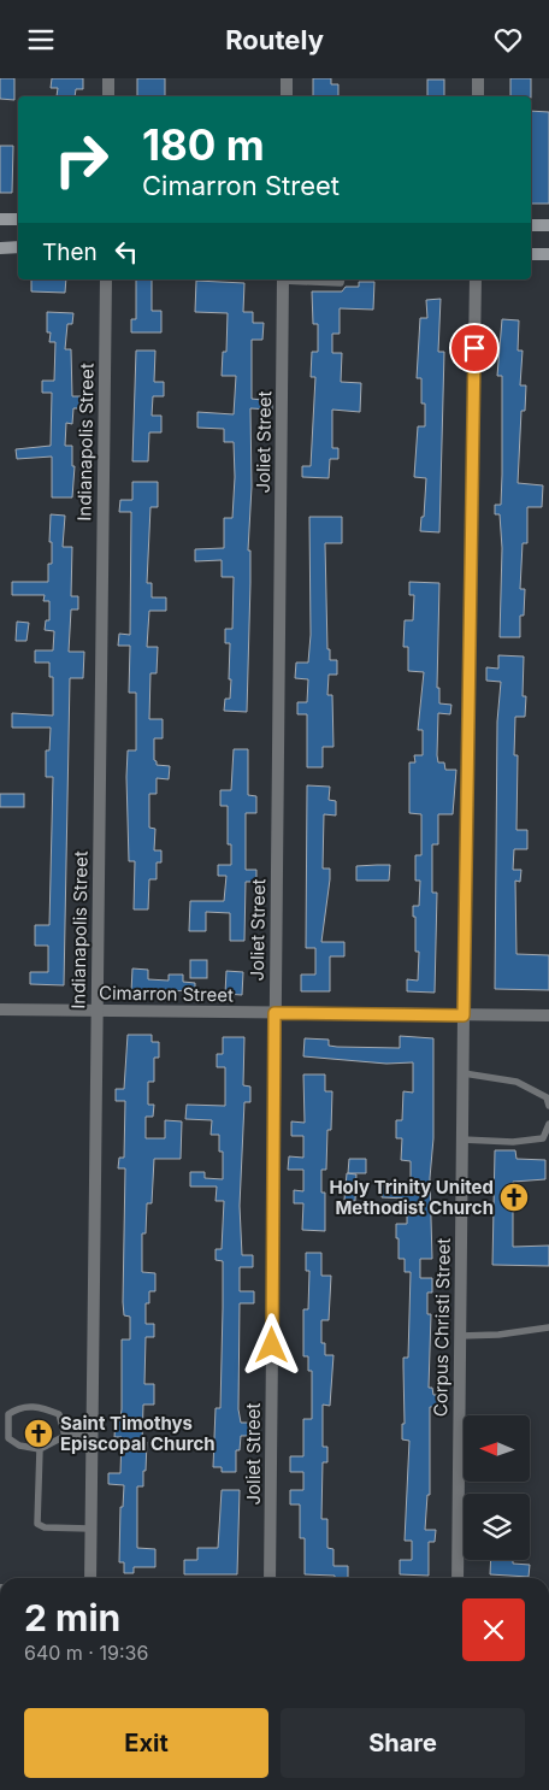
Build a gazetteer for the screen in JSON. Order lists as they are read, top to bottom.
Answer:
{
  "streets": {
    "street": [
      "Indianapolis Street",
      "Joliet Street",
      "Cimarron Street",
      "Corpus Christi Street"
    ]
  },
  "crossings": [
    ["Indianapolis Street", "Cimarron Street"],
    ["Joliet Street", "Cimarron Street"],
    ["Cimarron Street", "Corpus Christi Street"]
  ],
  "places": {
    "church": ["Holy Trinity United Methodist Church", "Saint Timothys Episcopal Church"]
  },
  "north": "left",
  "page": {
    "header": "Routely",
    "turn": ["180 m", "Cimarron Street"],
    "then": "Then",
    "heading": ["2 min", "640 m · 19:36"],
    "buttons": ["Exit", "Share"]
  }
}
